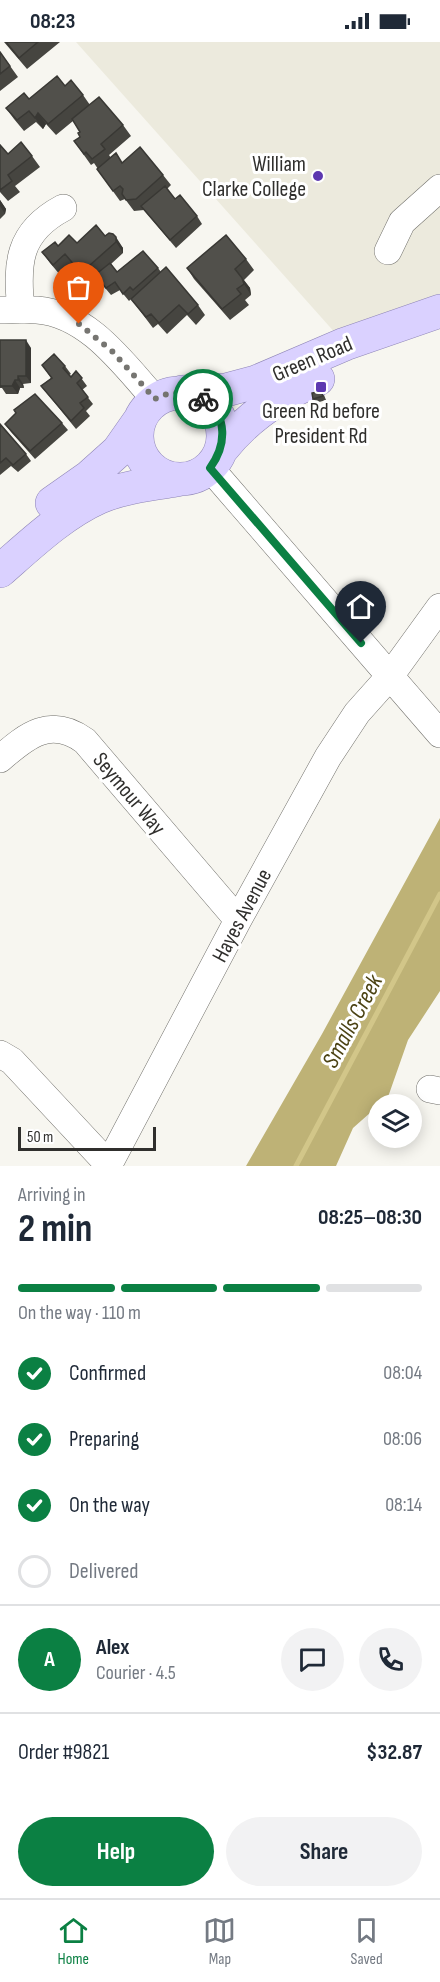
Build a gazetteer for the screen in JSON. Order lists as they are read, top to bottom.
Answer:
{
  "streets": {
    "main road": ["Green Road"],
    "street": ["Seymour Way", "Hayes Avenue"]
  },
  "crossings": [
    ["Seymour Way", "Hayes Avenue"]
  ],
  "water": ["Smalls Creek"],
  "places": {
    "other": ["William Clarke College"],
    "transit": ["Green Rd before President Rd"]
  },
  "scale_bar": "50 m",
  "page": {
    "status": "08:23",
    "scale": "50 m",
    "heading": ["2 min", "Arriving in", "08:25–08:30"],
    "panel": [
      "Alex",
      "Courier · 4.5",
      "Order #9821",
      "$32.87"
    ],
    "bar": "On the way · 110 m",
    "list": [
      ["Confirmed", "08:04"],
      ["Preparing", "08:06"],
      ["On the way", "08:14"],
      "Delivered"
    ],
    "round": "A",
    "buttons": ["Help", "Share"],
    "tabs": ["Home", "Map", "Saved"]
  }
}
